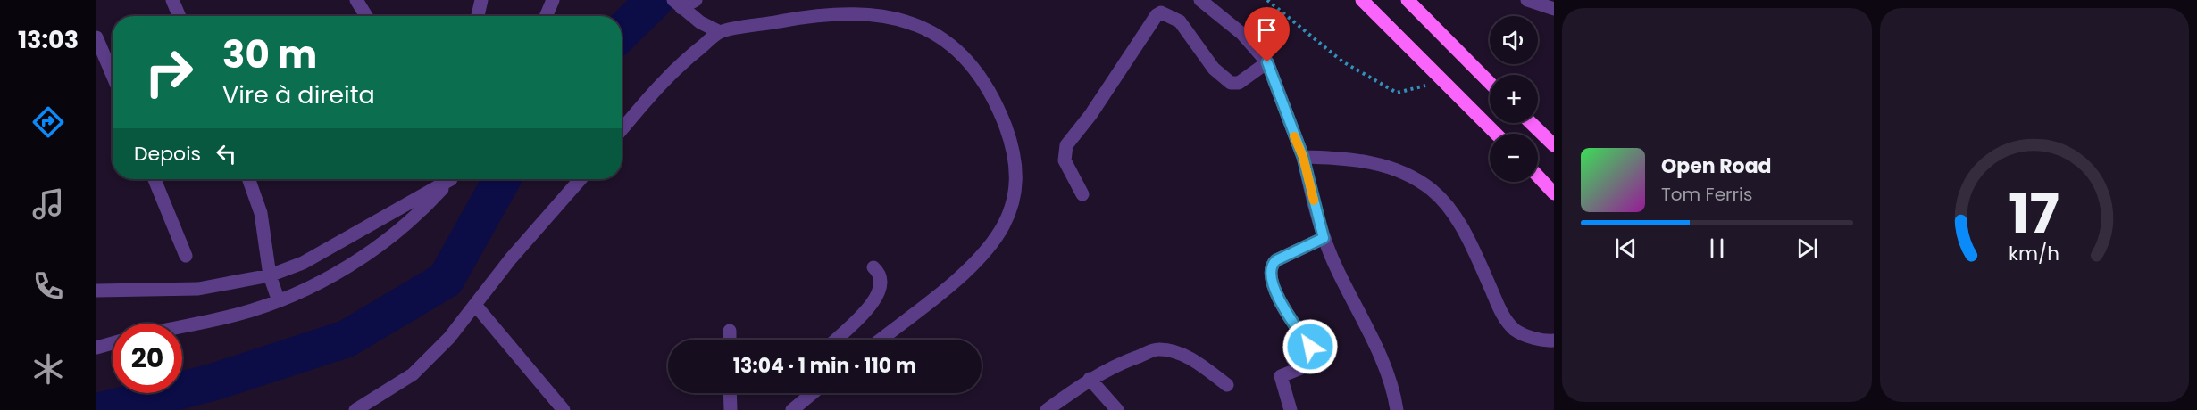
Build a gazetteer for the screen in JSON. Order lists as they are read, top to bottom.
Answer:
{
  "page": {
    "tabs": "13:03",
    "map_buttons": ["+", "−"],
    "turn": ["30 m", "Vire à direita"],
    "then": "Depois",
    "song": ["Open Road", "Tom Ferris"],
    "limit": "20",
    "trip": "13:04 · 1 min · 110 m",
    "gauge": ["17", "km/h"]
  }
}
